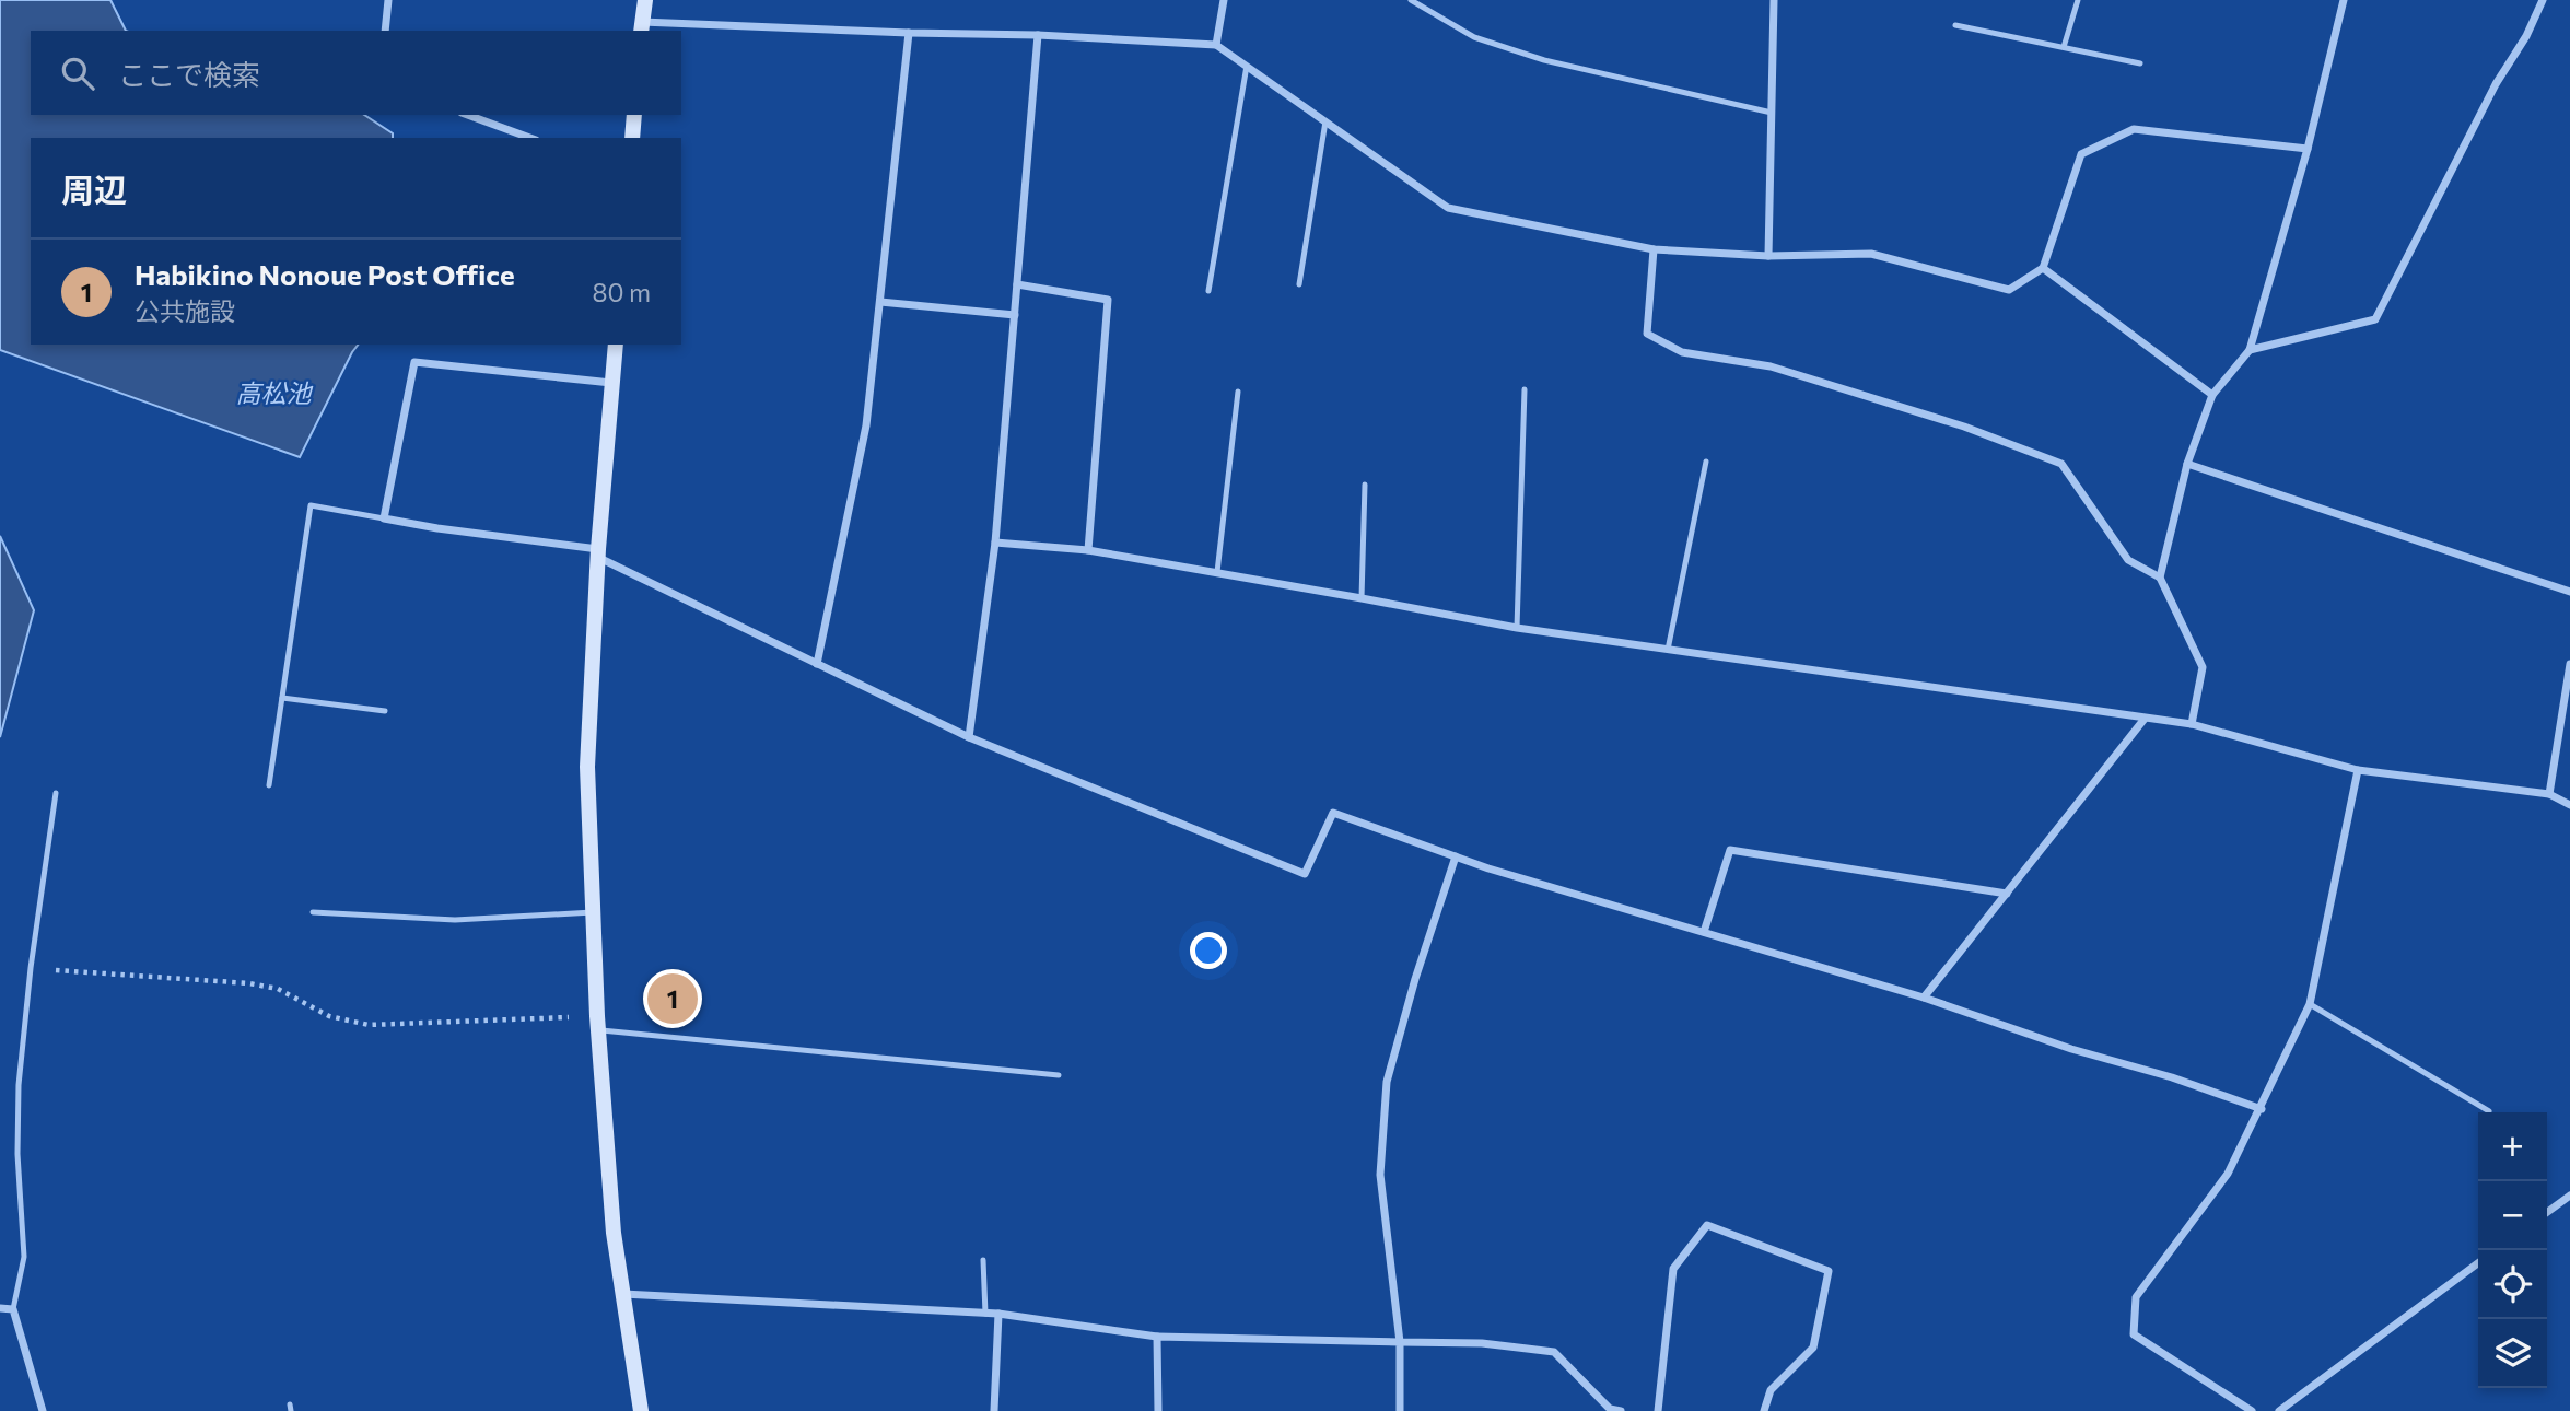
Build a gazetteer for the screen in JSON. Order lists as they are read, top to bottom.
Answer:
{
  "water": ["高松池"],
  "page": {
    "search": "ここで検索",
    "heading": "周辺",
    "list": [
      {
        "mark": "1",
        "name": "Habikino Nonoue Post Office",
        "note": "公共施設",
        "value": "80 m"
      }
    ],
    "pins": "1",
    "map_buttons": ["+", "−"]
  }
}
